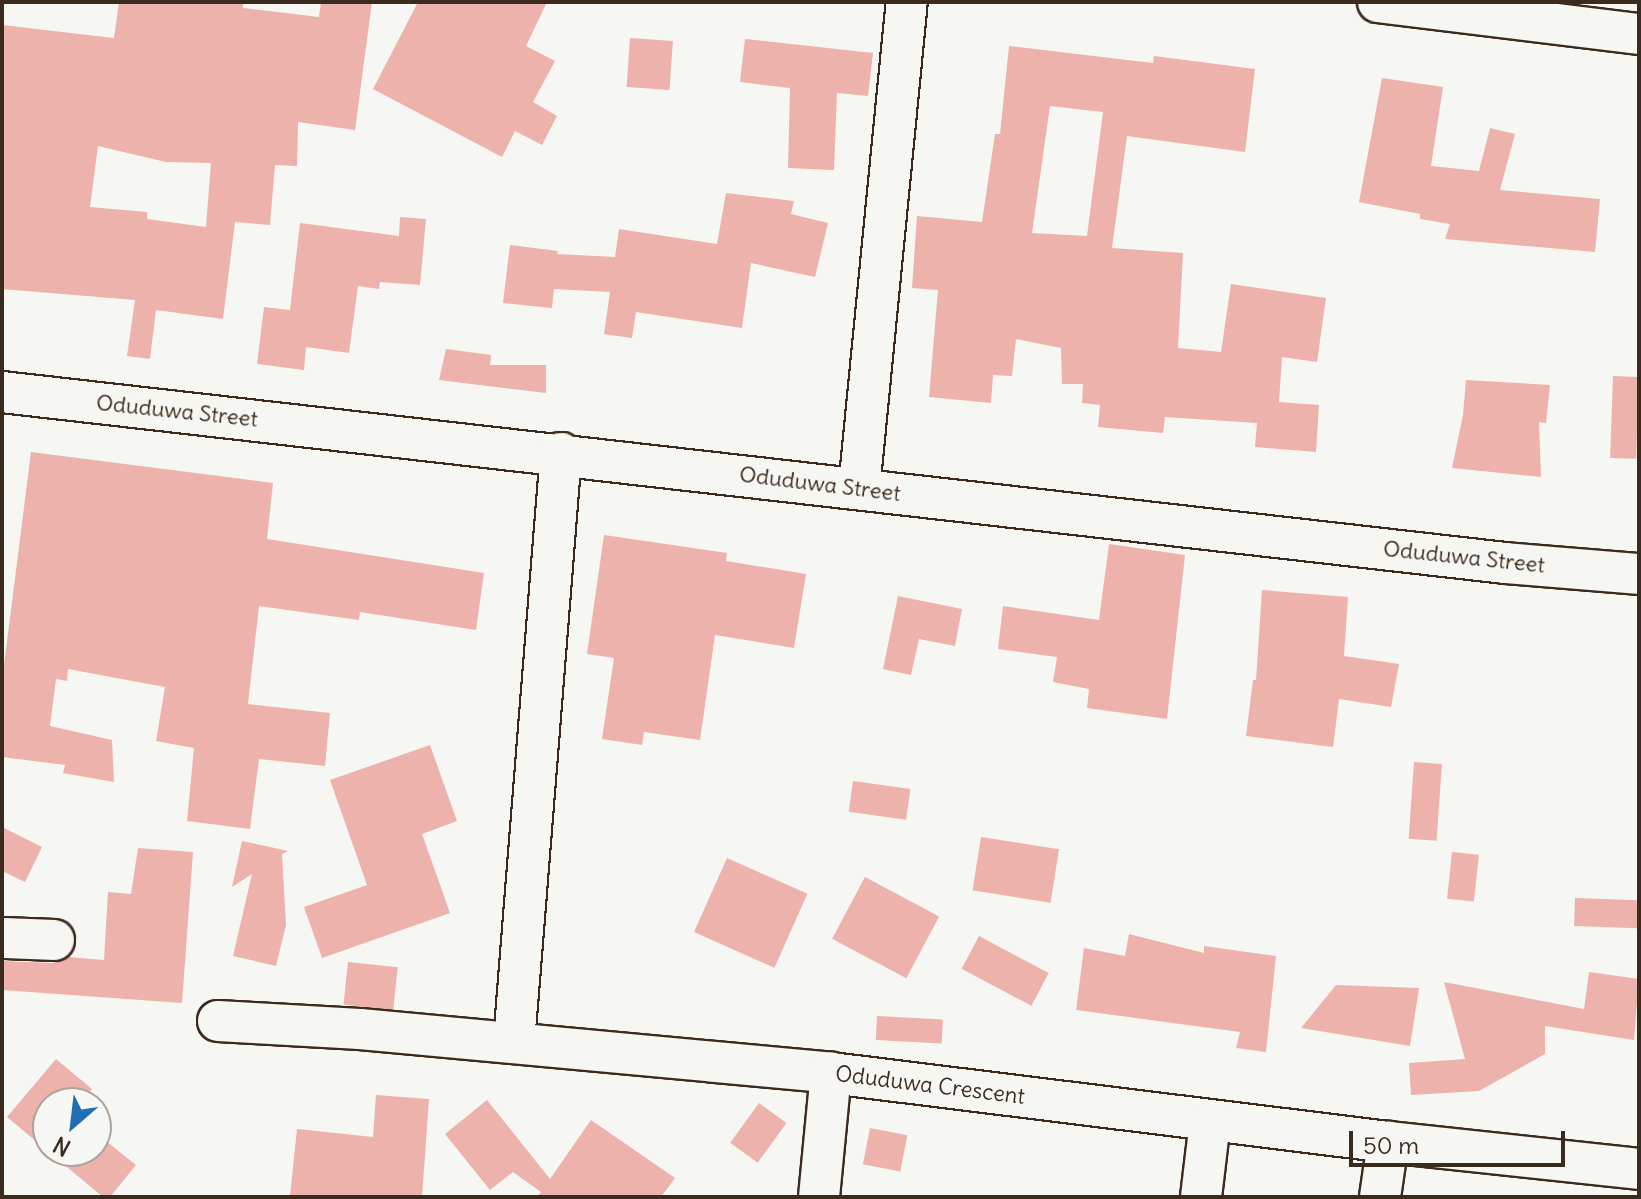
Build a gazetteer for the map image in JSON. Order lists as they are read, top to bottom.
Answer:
{
  "streets": {
    "street": ["Oduduwa Street", "Oduduwa Crescent"]
  },
  "scale_bar": "50 m",
  "north": "bottom left"
}
